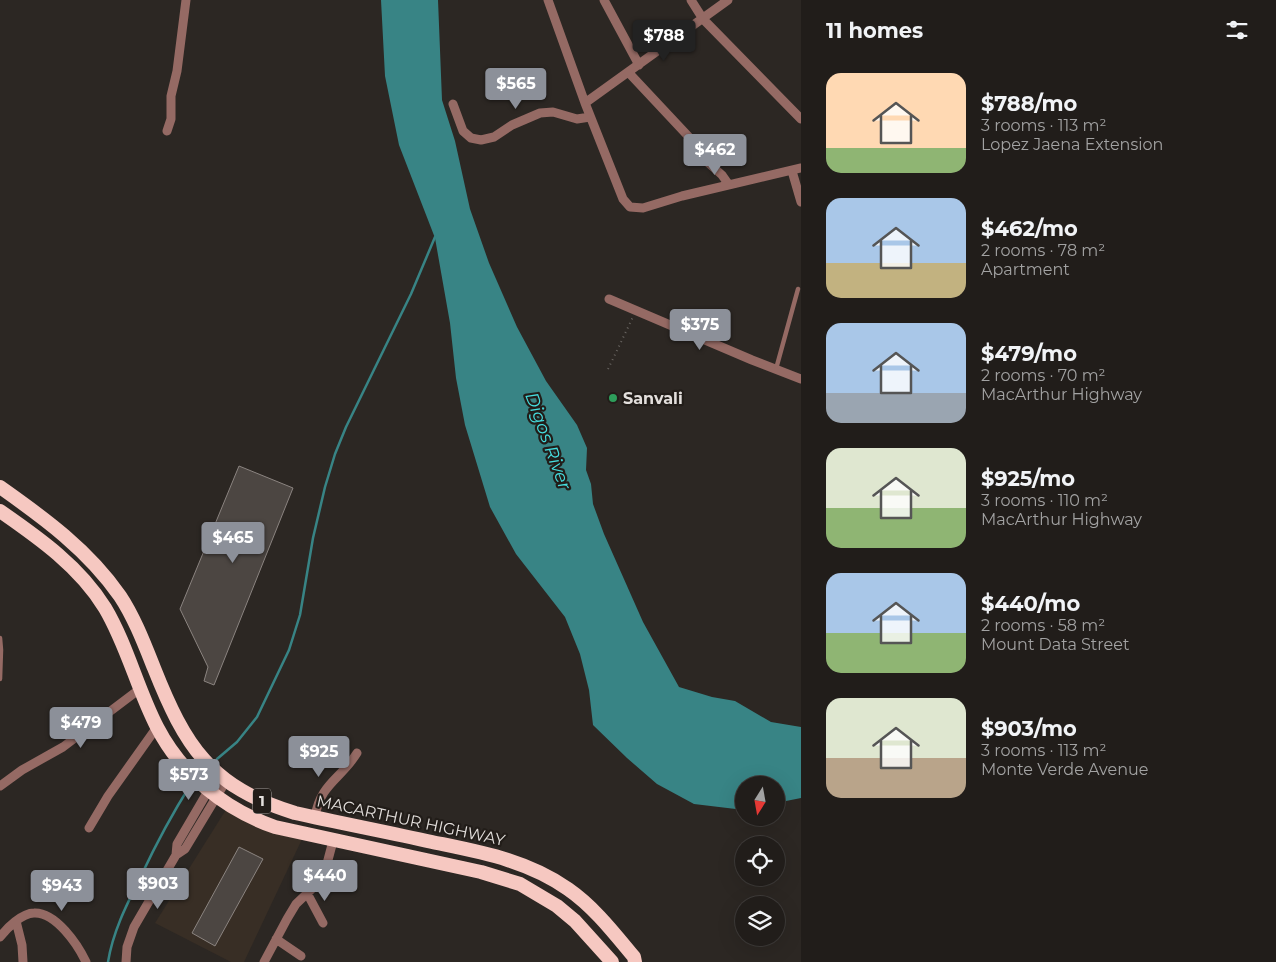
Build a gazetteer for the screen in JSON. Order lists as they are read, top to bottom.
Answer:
{
  "streets": {
    "highway": ["1", "MACARTHUR HIGHWAY"]
  },
  "water": ["Digos River"],
  "places": ["Sanvali"],
  "north": "bottom",
  "page": {
    "heading": "11 homes",
    "price": [
      "$788",
      "$565",
      "$462",
      "$375",
      "$465",
      "$479",
      "$925",
      "$573",
      "$440",
      "$903",
      "$943"
    ],
    "list": [
      {
        "name": "$788/mo",
        "note": "3 rooms · 113 m² · Lopez Jaena Extension"
      },
      {
        "name": "$462/mo",
        "note": "2 rooms · 78 m² · Apartment"
      },
      {
        "name": "$479/mo",
        "note": "2 rooms · 70 m² · MacArthur Highway"
      },
      {
        "name": "$925/mo",
        "note": "3 rooms · 110 m² · MacArthur Highway"
      },
      {
        "name": "$440/mo",
        "note": "2 rooms · 58 m² · Mount Data Street"
      },
      {
        "name": "$903/mo",
        "note": "3 rooms · 113 m² · Monte Verde Avenue"
      }
    ]
  }
}
